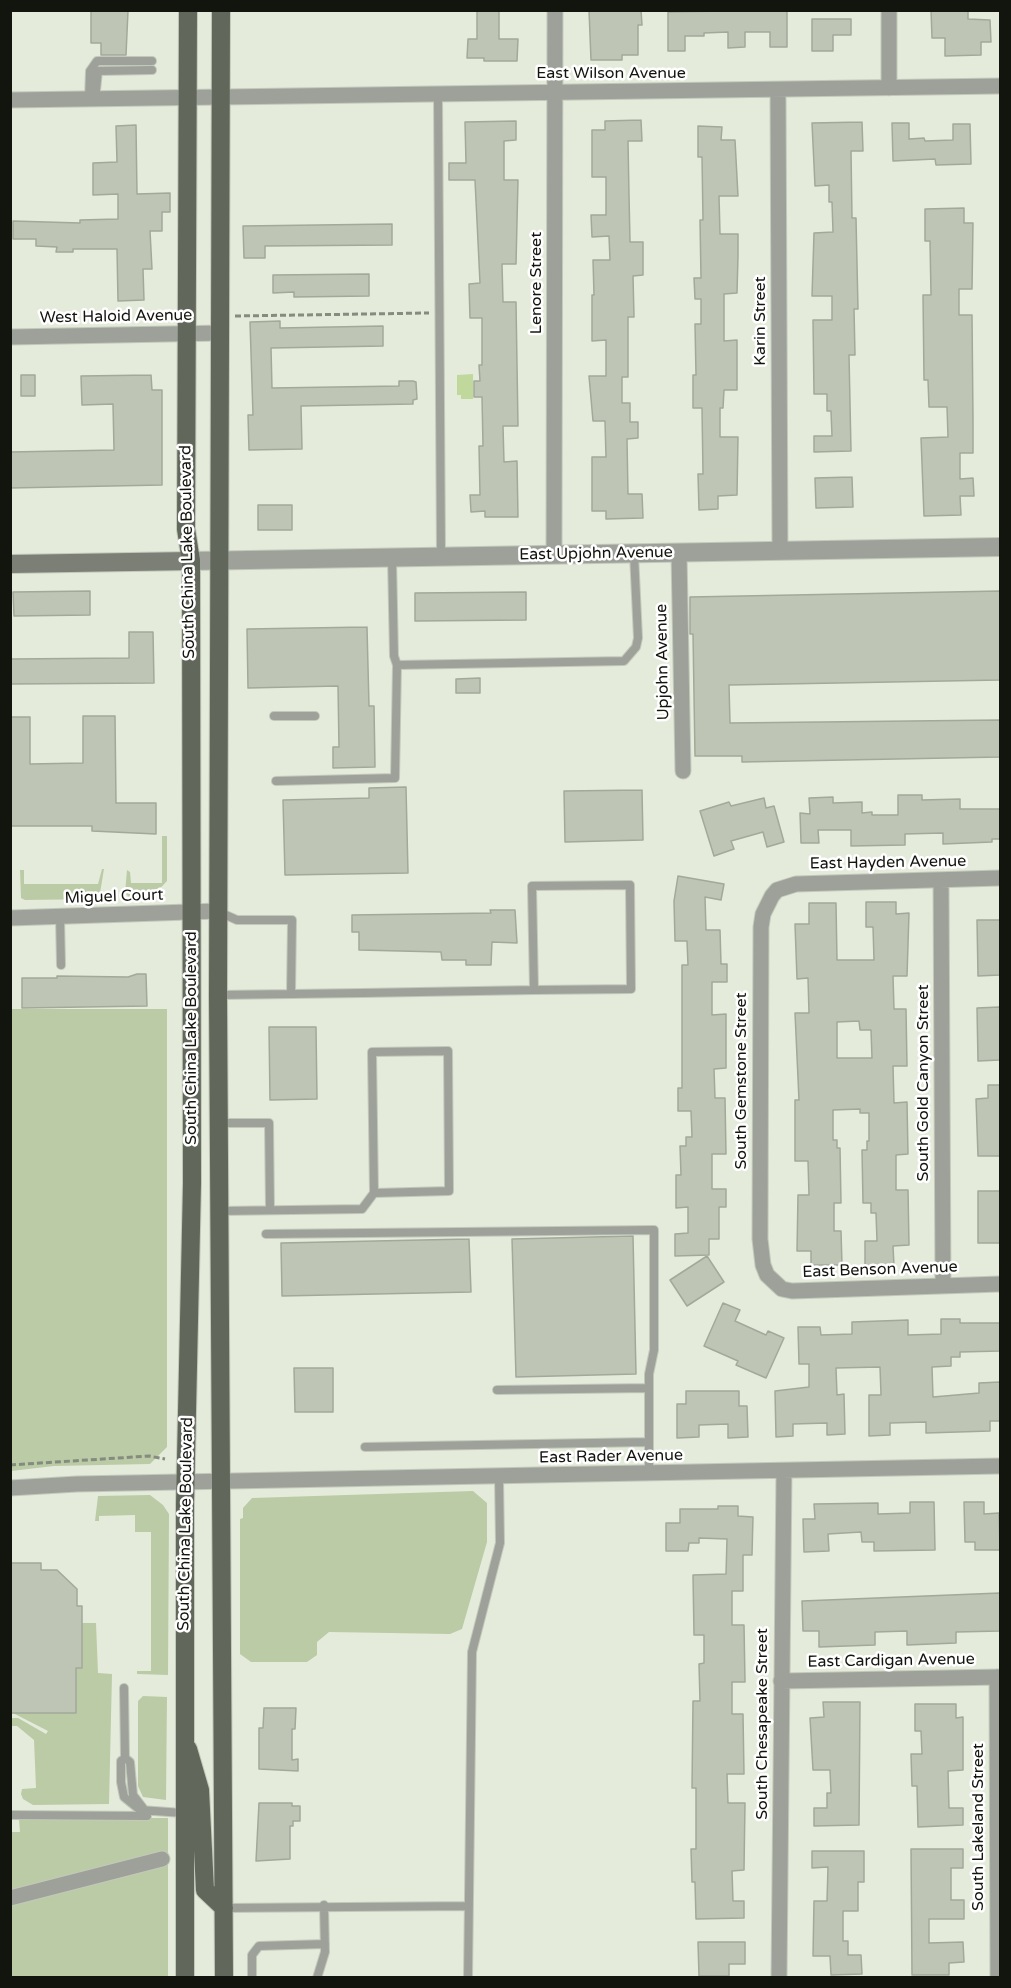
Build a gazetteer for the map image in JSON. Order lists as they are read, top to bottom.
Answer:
{
  "streets": {
    "main road": ["South China Lake Boulevard"],
    "street": [
      "East Wilson Avenue",
      "Lenore Street",
      "West Haloid Avenue",
      "Karin Street",
      "East Upjohn Avenue",
      "Upjohn Avenue",
      "East Hayden Avenue",
      "Miguel Court",
      "South Gemstone Street",
      "South Gold Canyon Street",
      "East Benson Avenue",
      "East Rader Avenue",
      "East Cardigan Avenue",
      "South Chesapeake Street",
      "South Lakeland Street"
    ]
  },
  "crossings": [
    ["East Wilson Avenue", "Lenore Street"],
    ["East Wilson Avenue", "Karin Street"],
    ["East Wilson Avenue", "South China Lake Boulevard"],
    ["Lenore Street", "East Upjohn Avenue"],
    ["West Haloid Avenue", "South China Lake Boulevard"],
    ["Karin Street", "East Upjohn Avenue"],
    ["South China Lake Boulevard", "East Upjohn Avenue"],
    ["South China Lake Boulevard", "Miguel Court"],
    ["South China Lake Boulevard", "East Rader Avenue"],
    ["East Upjohn Avenue", "Upjohn Avenue"],
    ["East Hayden Avenue", "South Gemstone Street"],
    ["East Hayden Avenue", "South Gold Canyon Street"],
    ["South Gemstone Street", "East Benson Avenue"],
    ["South Gold Canyon Street", "East Benson Avenue"],
    ["East Rader Avenue", "South Chesapeake Street"],
    ["East Cardigan Avenue", "South Chesapeake Street"],
    ["East Cardigan Avenue", "South Lakeland Street"]
  ]
}
